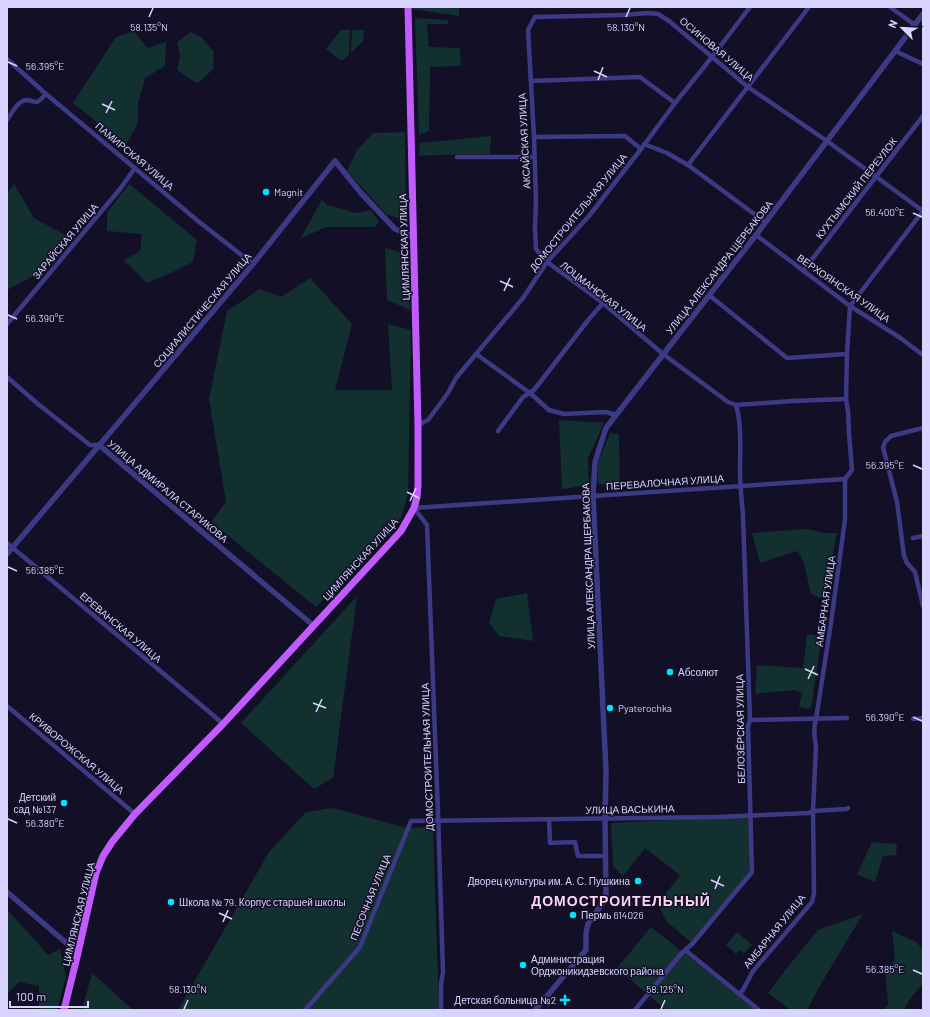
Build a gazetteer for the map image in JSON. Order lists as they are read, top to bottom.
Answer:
{
  "streets": {
    "main road": ["ЦИМЛЯНСКАЯ УЛИЦА"],
    "street": [
      "ОСИНОВАЯ УЛИЦА",
      "АКСАЙСКАЯ УЛИЦА",
      "ПАМИРСКАЯ УЛИЦА",
      "КУХТЫМСКИЙ ПЕРЕУЛОК",
      "ДОМОСТРОИТЕЛЬНАЯ УЛИЦА",
      "ЗАРАЙСКАЯ УЛИЦА",
      "УЛИЦА АЛЕКСАНДРА ЩЕРБАКОВА",
      "ВЕРХОЯНСКАЯ УЛИЦА",
      "ЛОЦМАНСКАЯ УЛИЦА",
      "СОЦИАЛИСТИЧЕСКАЯ УЛИЦА",
      "ПЕРЕВАЛОЧНАЯ УЛИЦА",
      "УЛИЦА АДМИРАЛА СТАРИКОВА",
      "АМБАРНАЯ УЛИЦА",
      "ЕРЕВАНСКАЯ УЛИЦА",
      "БЕЛОЗЁРСКАЯ УЛИЦА",
      "КРИВОРОЖСКАЯ УЛИЦА",
      "УЛИЦА ВАСЬКИНА",
      "ПЕСОЧНАЯ УЛИЦА"
    ]
  },
  "crossings": [
    ["ОСИНОВАЯ УЛИЦА", "АКСАЙСКАЯ УЛИЦА"],
    ["ОСИНОВАЯ УЛИЦА", "КУХТЫМСКИЙ ПЕРЕУЛОК"],
    ["ОСИНОВАЯ УЛИЦА", "ДОМОСТРОИТЕЛЬНАЯ УЛИЦА"],
    ["ОСИНОВАЯ УЛИЦА", "УЛИЦА АЛЕКСАНДРА ЩЕРБАКОВА"],
    ["АКСАЙСКАЯ УЛИЦА", "ДОМОСТРОИТЕЛЬНАЯ УЛИЦА"],
    ["АКСАЙСКАЯ УЛИЦА", "ЛОЦМАНСКАЯ УЛИЦА"],
    ["ПАМИРСКАЯ УЛИЦА", "ЗАРАЙСКАЯ УЛИЦА"],
    ["ПАМИРСКАЯ УЛИЦА", "СОЦИАЛИСТИЧЕСКАЯ УЛИЦА"],
    ["КУХТЫМСКИЙ ПЕРЕУЛОК", "ВЕРХОЯНСКАЯ УЛИЦА"],
    ["ДОМОСТРОИТЕЛЬНАЯ УЛИЦА", "ЦИМЛЯНСКАЯ УЛИЦА"],
    ["ДОМОСТРОИТЕЛЬНАЯ УЛИЦА", "ЛОЦМАНСКАЯ УЛИЦА"],
    ["ДОМОСТРОИТЕЛЬНАЯ УЛИЦА", "ПЕРЕВАЛОЧНАЯ УЛИЦА"],
    ["ДОМОСТРОИТЕЛЬНАЯ УЛИЦА", "УЛИЦА ВАСЬКИНА"],
    ["ЦИМЛЯНСКАЯ УЛИЦА", "СОЦИАЛИСТИЧЕСКАЯ УЛИЦА"],
    ["ЦИМЛЯНСКАЯ УЛИЦА", "ПЕРЕВАЛОЧНАЯ УЛИЦА"],
    ["ЦИМЛЯНСКАЯ УЛИЦА", "УЛИЦА АДМИРАЛА СТАРИКОВА"],
    ["ЦИМЛЯНСКАЯ УЛИЦА", "ЕРЕВАНСКАЯ УЛИЦА"],
    ["ЦИМЛЯНСКАЯ УЛИЦА", "КРИВОРОЖСКАЯ УЛИЦА"],
    ["УЛИЦА АЛЕКСАНДРА ЩЕРБАКОВА", "ВЕРХОЯНСКАЯ УЛИЦА"],
    ["УЛИЦА АЛЕКСАНДРА ЩЕРБАКОВА", "ЛОЦМАНСКАЯ УЛИЦА"],
    ["УЛИЦА АЛЕКСАНДРА ЩЕРБАКОВА", "ПЕРЕВАЛОЧНАЯ УЛИЦА"],
    ["УЛИЦА АЛЕКСАНДРА ЩЕРБАКОВА", "УЛИЦА ВАСЬКИНА"],
    ["ВЕРХОЯНСКАЯ УЛИЦА", "АМБАРНАЯ УЛИЦА"],
    ["ЛОЦМАНСКАЯ УЛИЦА", "БЕЛОЗЁРСКАЯ УЛИЦА"],
    ["СОЦИАЛИСТИЧЕСКАЯ УЛИЦА", "УЛИЦА АДМИРАЛА СТАРИКОВА"],
    ["СОЦИАЛИСТИЧЕСКАЯ УЛИЦА", "ЕРЕВАНСКАЯ УЛИЦА"],
    ["ПЕРЕВАЛОЧНАЯ УЛИЦА", "АМБАРНАЯ УЛИЦА"],
    ["ПЕРЕВАЛОЧНАЯ УЛИЦА", "БЕЛОЗЁРСКАЯ УЛИЦА"],
    ["АМБАРНАЯ УЛИЦА", "УЛИЦА ВАСЬКИНА"],
    ["БЕЛОЗЁРСКАЯ УЛИЦА", "УЛИЦА ВАСЬКИНА"],
    ["УЛИЦА ВАСЬКИНА", "ПЕСОЧНАЯ УЛИЦА"]
  ],
  "districts": ["ДОМОСТРОИТЕЛЬНЫЙ"],
  "places": {
    "other": [
      "Magnit",
      "Абсолют",
      "Pyaterochka",
      "Детский сад №137",
      "Дворец культуры им. А. С. Пушкина",
      "Школа № 79. Корпус старшей школы",
      "Пермь 614026",
      "Администрация Орджоникидзевского района"
    ],
    "health": ["Детская больница №2"]
  },
  "scale_bar": "100 m",
  "north": "top left",
  "coordinates": [
    "58.135°N",
    "58.130°N",
    "56.395°E",
    "56.400°E",
    "56.390°E",
    "56.385°E",
    "56.380°E",
    "58.125°N"
  ]
}
